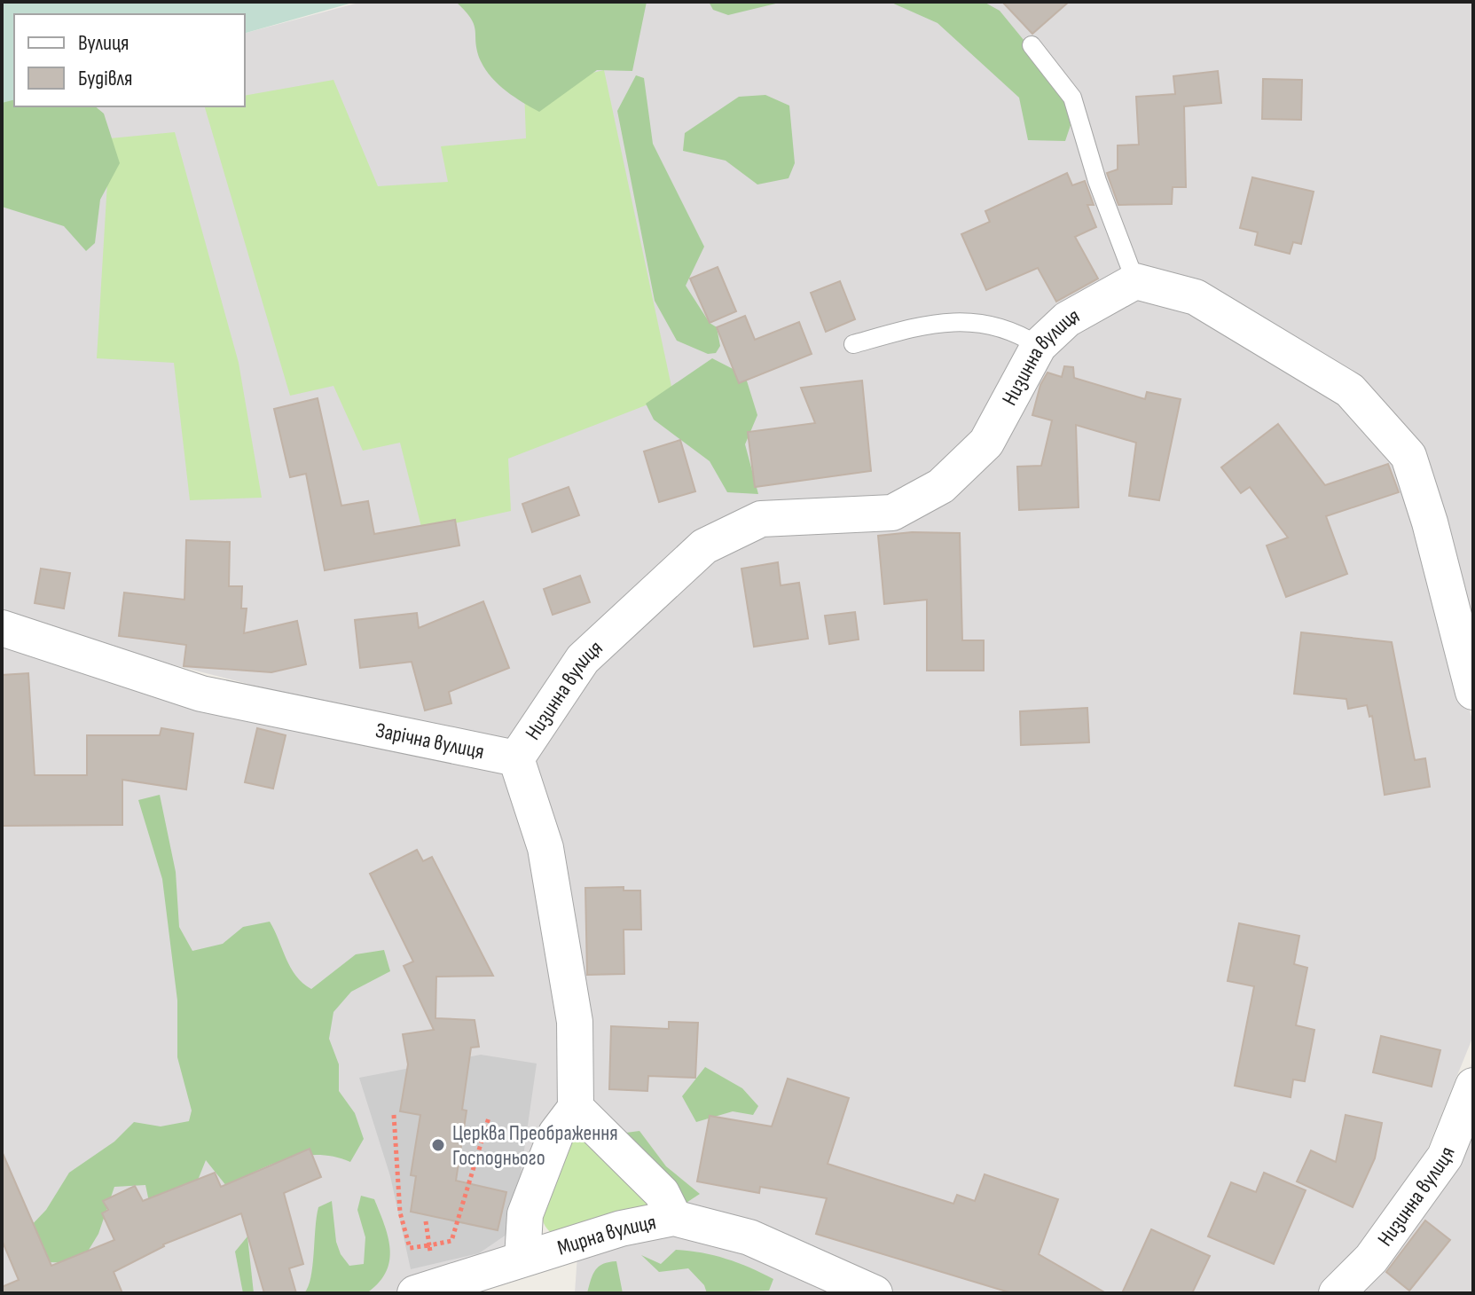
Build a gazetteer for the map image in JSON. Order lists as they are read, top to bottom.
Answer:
{
  "streets": {
    "street": ["Низинна вулиця", "Зарічна вулиця", "Мирна вулиця"]
  },
  "crossings": [
    ["Низинна вулиця", "Зарічна вулиця"]
  ],
  "places": ["Церква Преображення Господнього"],
  "legend": ["Вулиця", "Будівля"]
}
